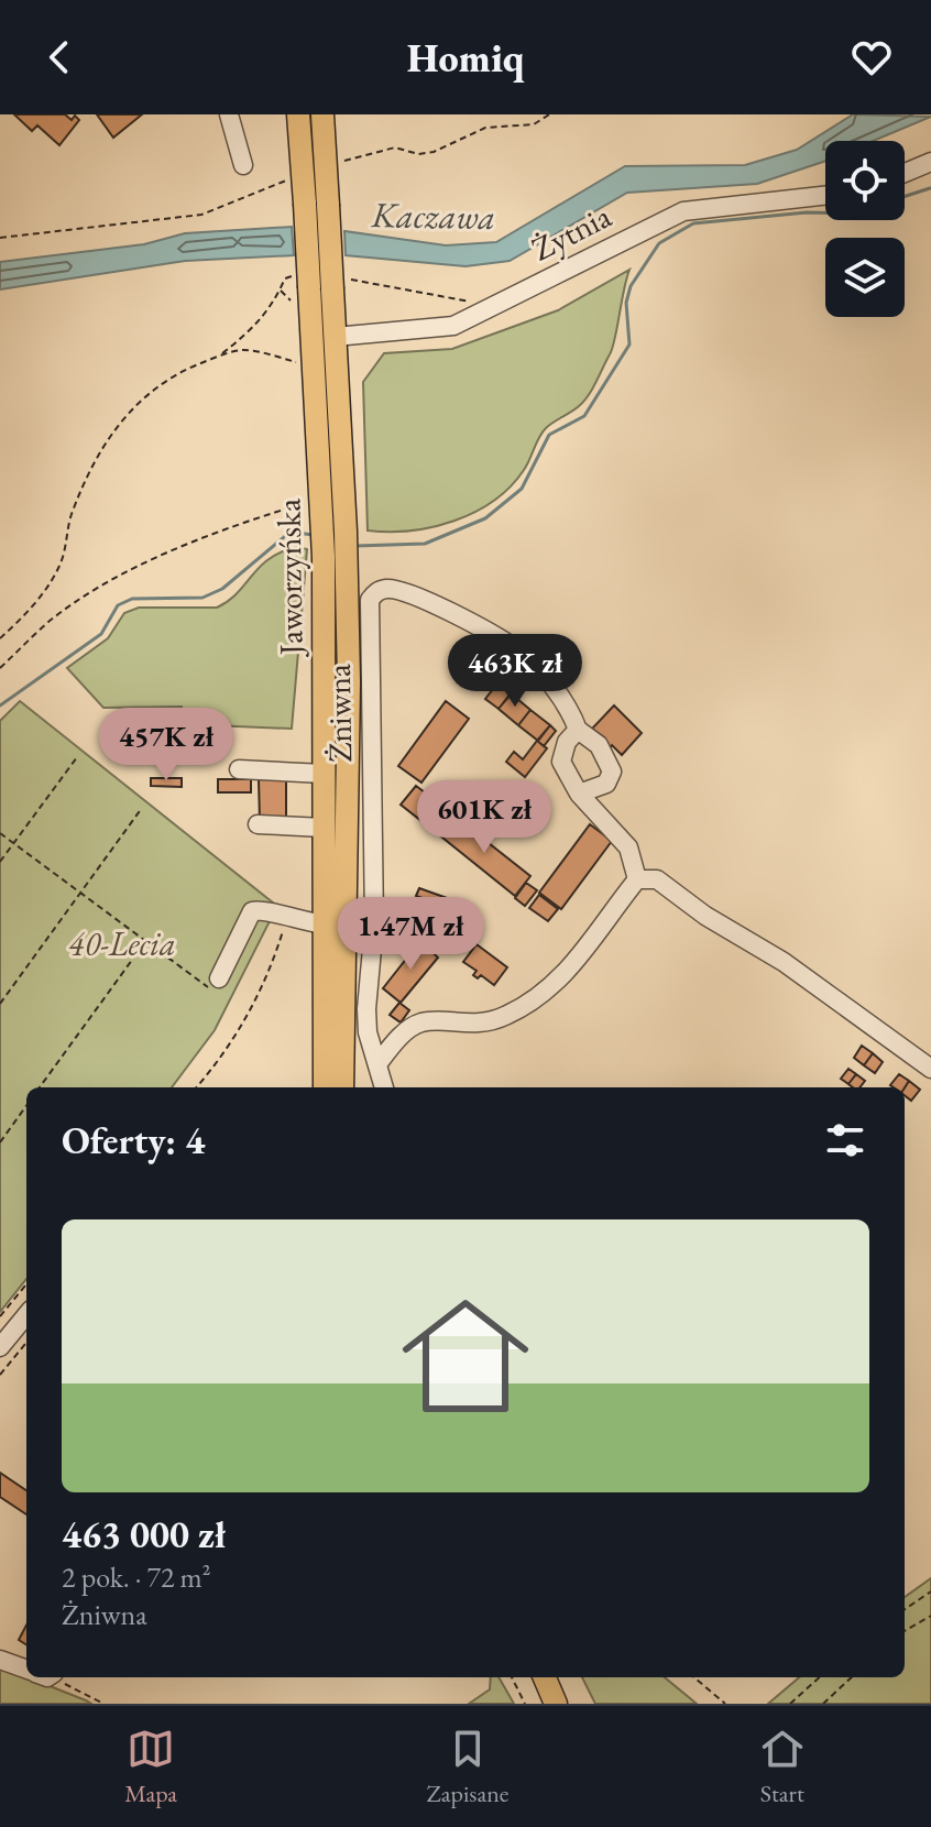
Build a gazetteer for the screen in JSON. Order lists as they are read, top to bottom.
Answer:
{
  "streets": {
    "main road": ["Jaworzyńska"],
    "street": ["Żytnia", "Żniwna"]
  },
  "crossings": [
    ["Żytnia", "Jaworzyńska"]
  ],
  "water": ["Kaczawa"],
  "parks": ["40-Lecia"],
  "page": {
    "header": "Homiq",
    "price": [
      "463K zł",
      "457K zł",
      "601K zł",
      "1.47M zł"
    ],
    "heading": "Oferty: 4",
    "list": [
      {
        "name": "463 000 zł",
        "note": "2 pok. · 72 m² · Żniwna"
      }
    ],
    "tabs": ["Mapa", "Zapisane", "Start"]
  }
}
